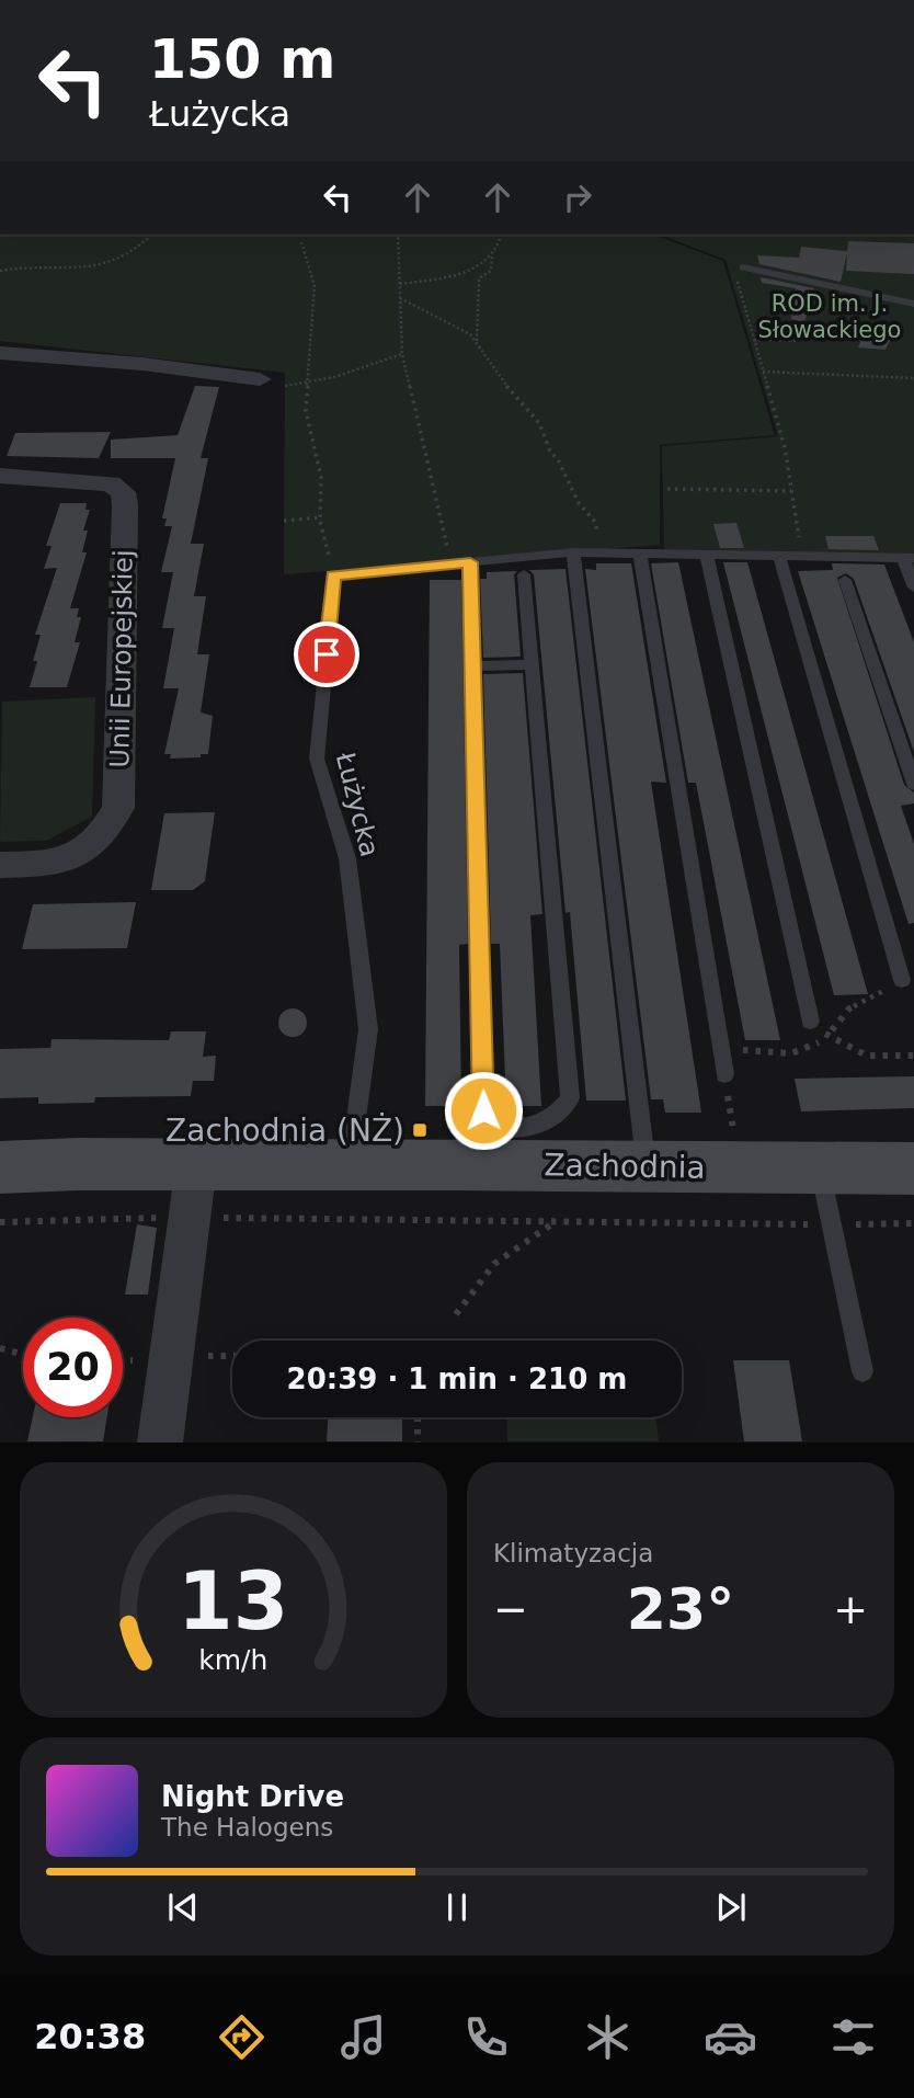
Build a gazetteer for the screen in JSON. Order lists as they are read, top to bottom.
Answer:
{
  "streets": {
    "street": ["Unii Europejskiej", "Zachodnia"],
    "lane": ["Łużycka"]
  },
  "crossings": [
    ["Łużycka", "Zachodnia"]
  ],
  "parks": ["ROD im. J. Słowackiego"],
  "places": {
    "transit": ["Zachodnia (NŻ)"]
  },
  "page": {
    "turn": ["150 m", "Łużycka"],
    "limit": "20",
    "trip": "20:39 · 1 min · 210 m",
    "tile": "Klimatyzacja",
    "heat": ["−", "23°", "+"],
    "song": ["Night Drive", "The Halogens"],
    "tabs": "20:38",
    "gauge": ["13", "km/h"]
  }
}
